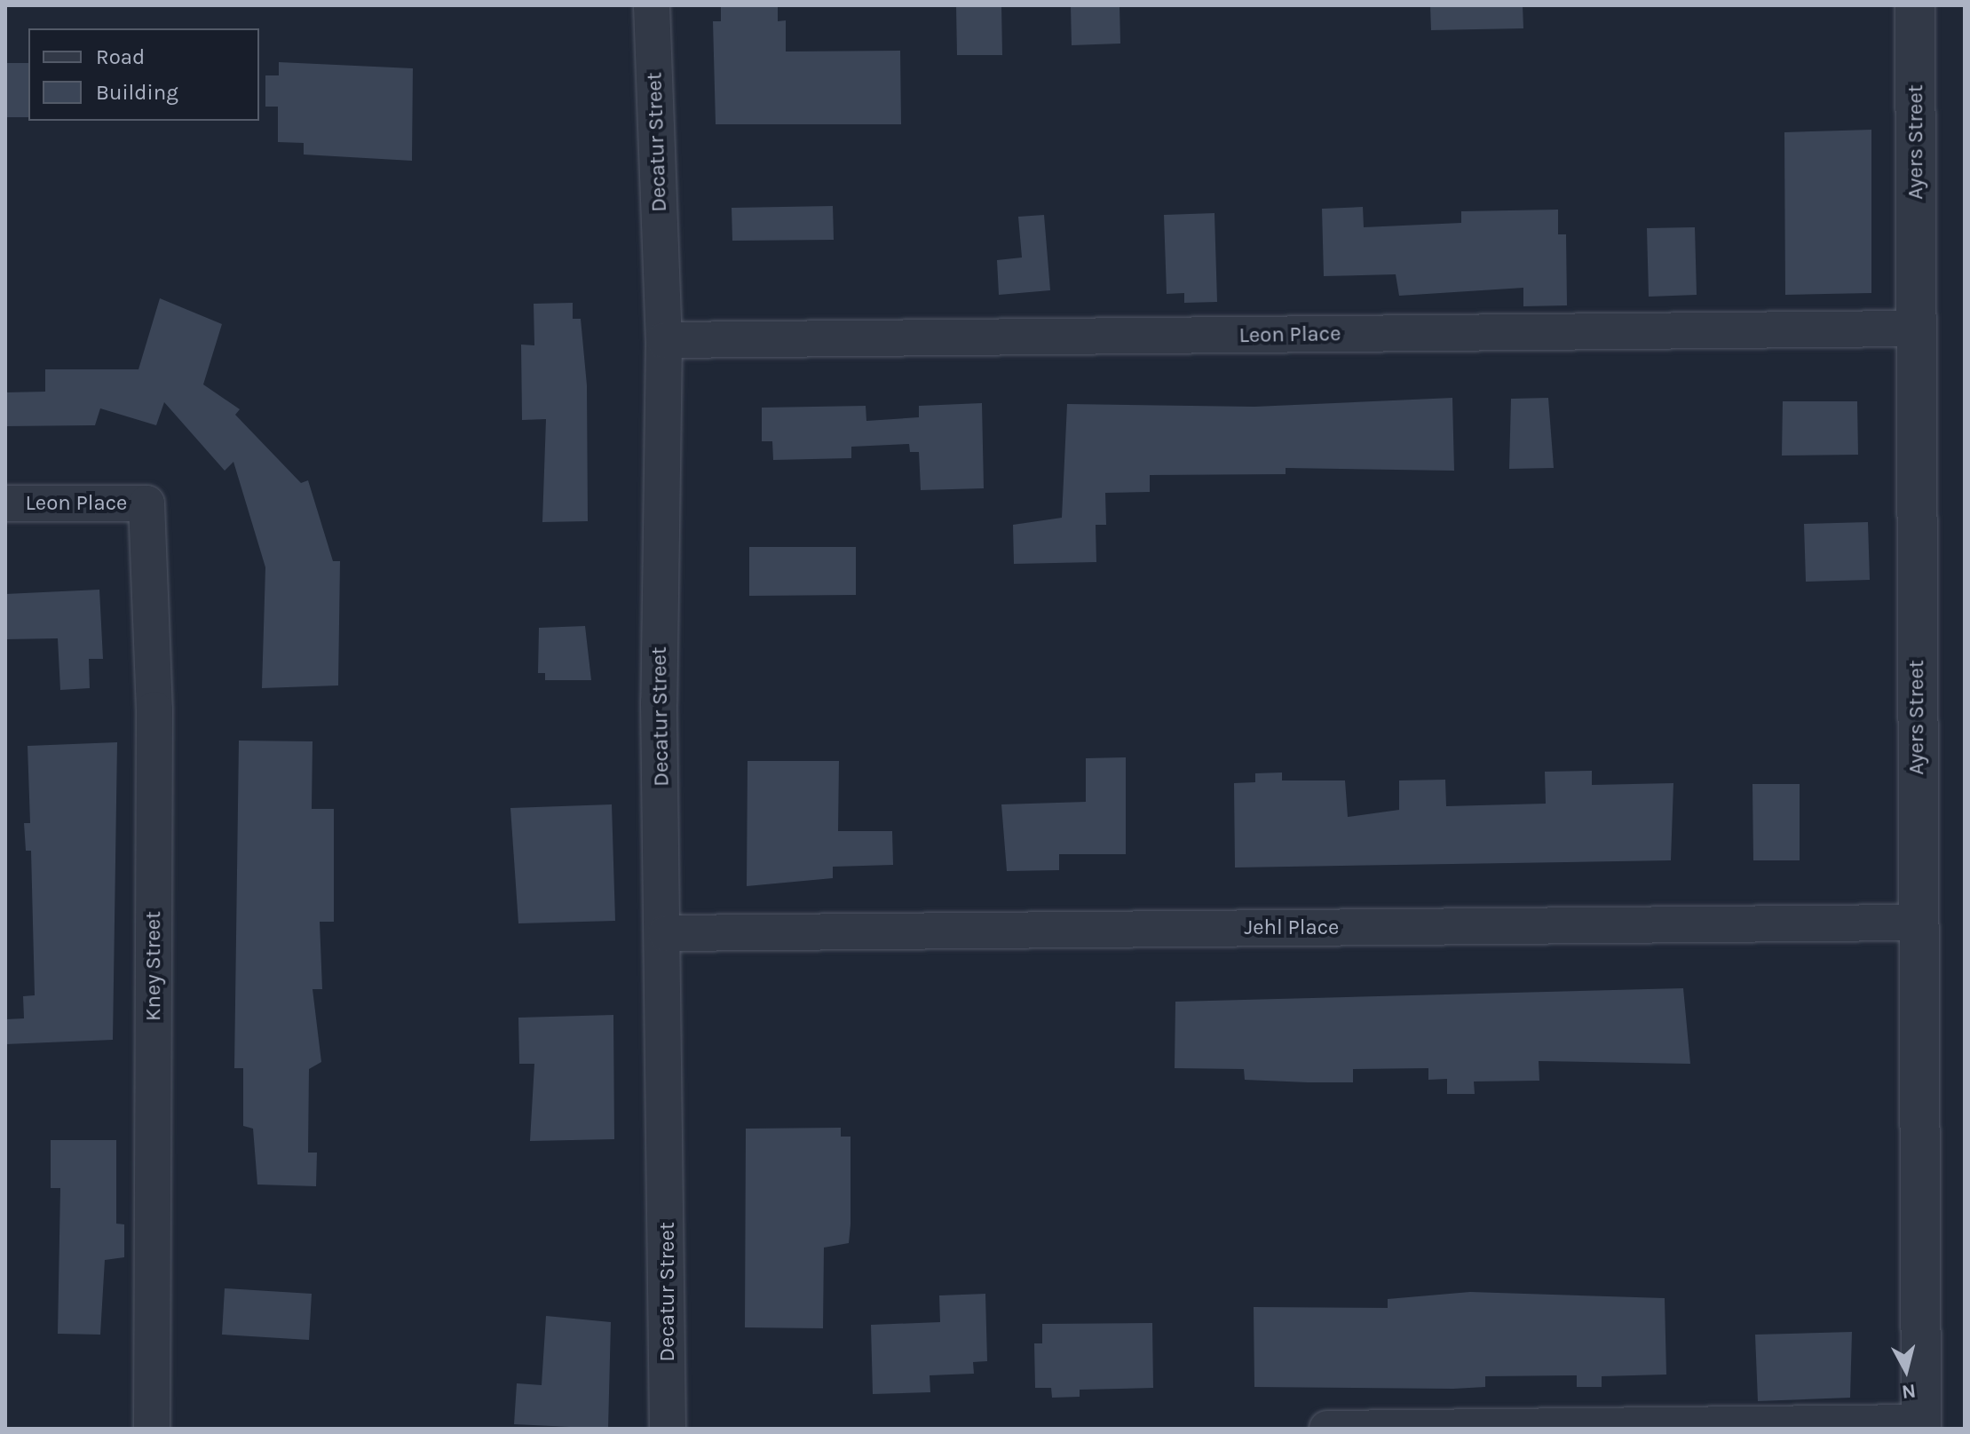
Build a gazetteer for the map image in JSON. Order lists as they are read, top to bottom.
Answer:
{
  "streets": {
    "street": [
      "Decatur Street",
      "Ayers Street",
      "Leon Place",
      "Jehl Place",
      "Kney Street"
    ]
  },
  "crossings": [
    ["Decatur Street", "Leon Place"],
    ["Decatur Street", "Jehl Place"],
    ["Ayers Street", "Leon Place"],
    ["Ayers Street", "Jehl Place"],
    ["Leon Place", "Kney Street"]
  ],
  "legend": ["Road", "Building"],
  "north": "bottom"
}
